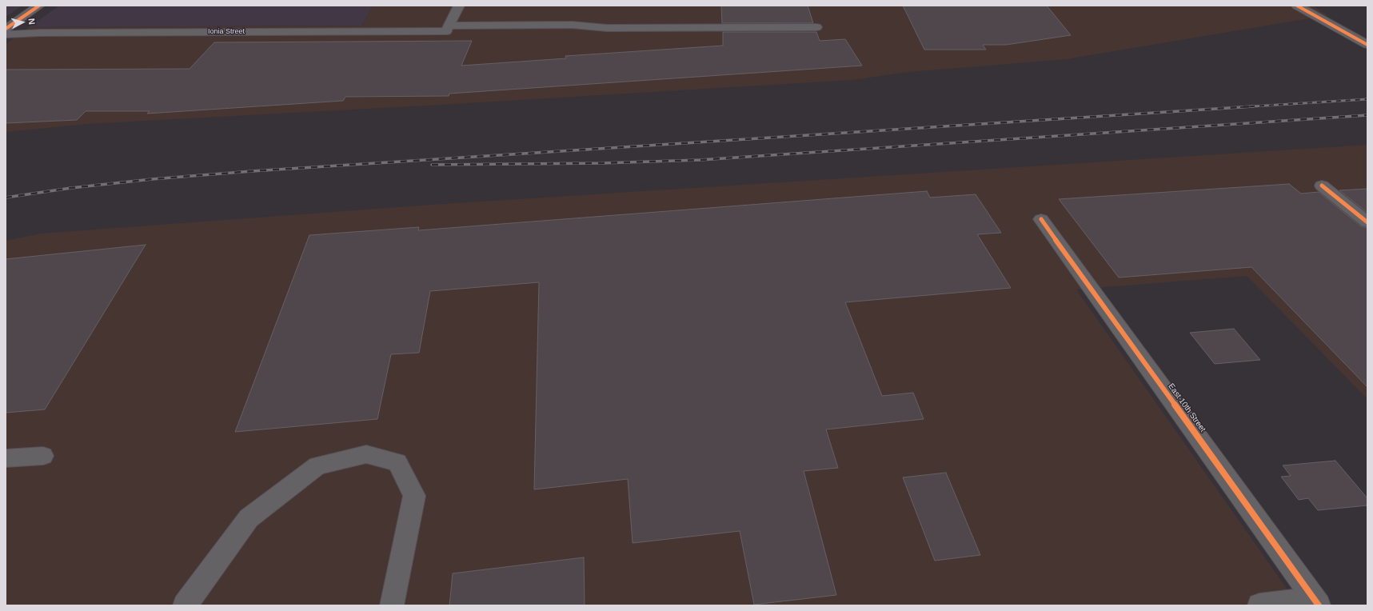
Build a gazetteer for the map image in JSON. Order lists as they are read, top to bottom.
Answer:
{
  "streets": {
    "street": ["Ionia Street", "East 10th Street"]
  },
  "north": "right"
}
